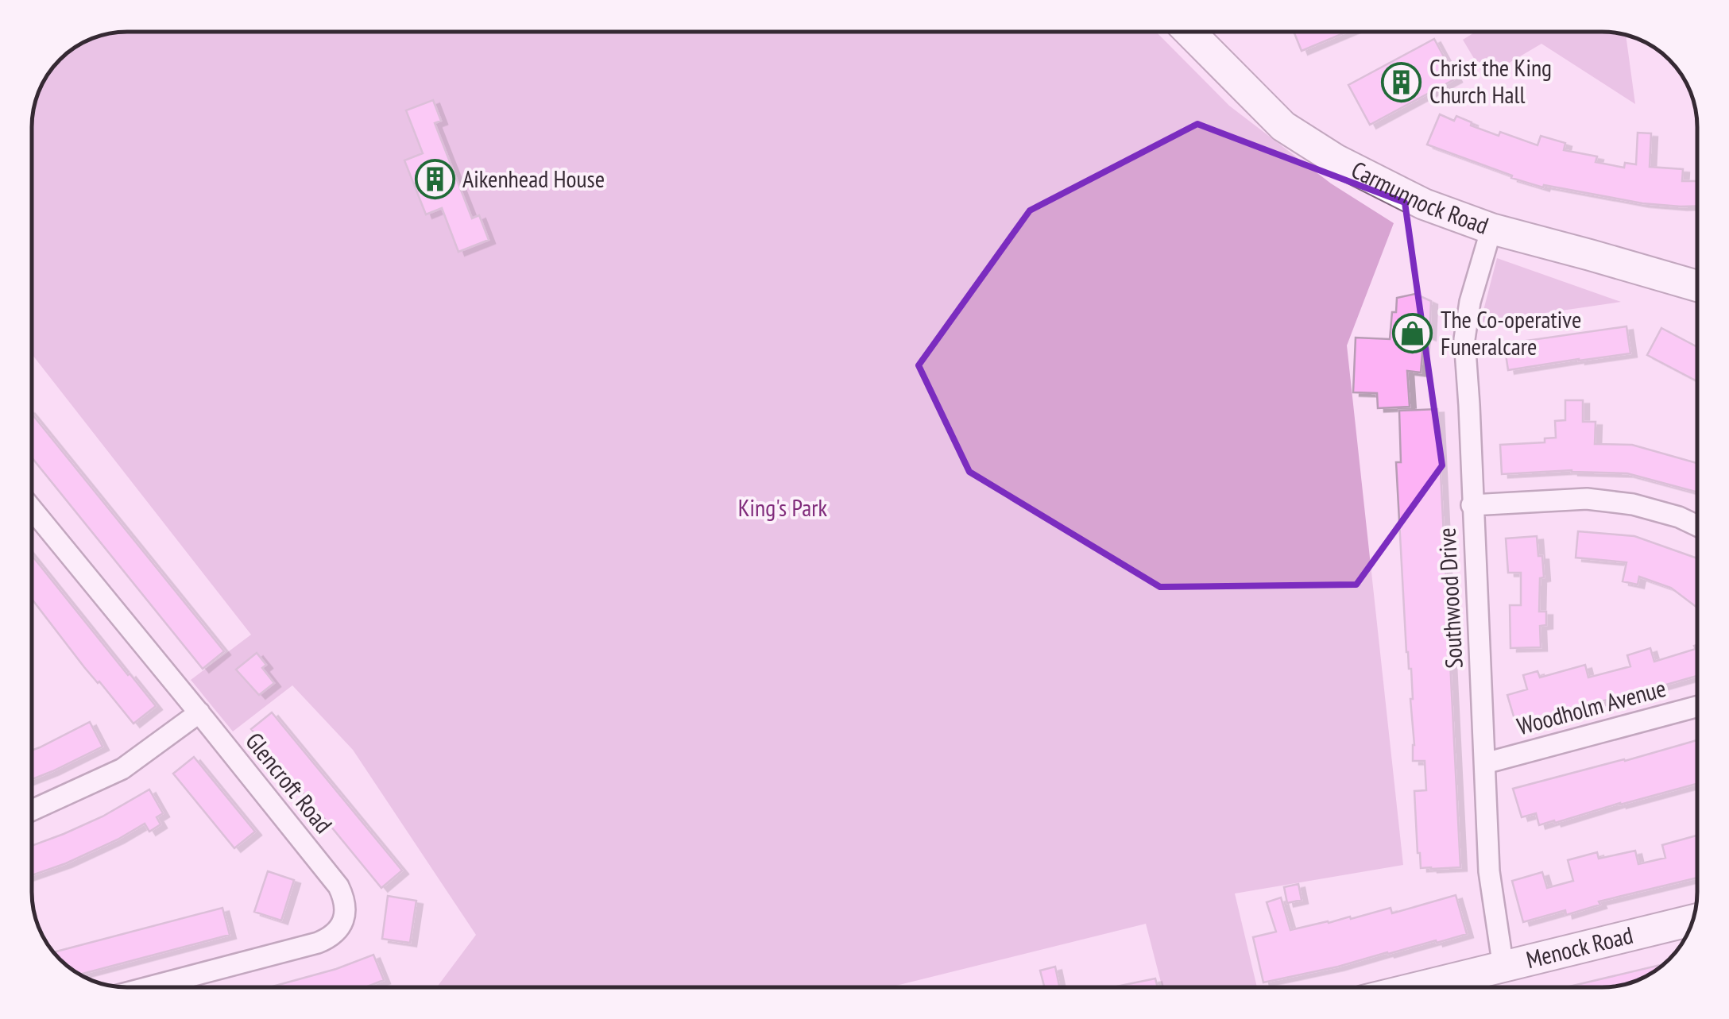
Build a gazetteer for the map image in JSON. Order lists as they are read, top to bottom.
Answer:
{
  "streets": {
    "main road": ["Carmunnock Road", "Menock Road"],
    "street": ["Southwood Drive", "Woodholm Avenue", "Glencroft Road"]
  },
  "crossings": [
    ["Carmunnock Road", "Southwood Drive"],
    ["Southwood Drive", "Woodholm Avenue"],
    ["Southwood Drive", "Menock Road"]
  ],
  "parks": ["King's Park"],
  "places": {
    "building": ["Christ the King Church Hall", "Aikenhead House"],
    "shop": ["The Co-operative Funeralcare"]
  }
}
